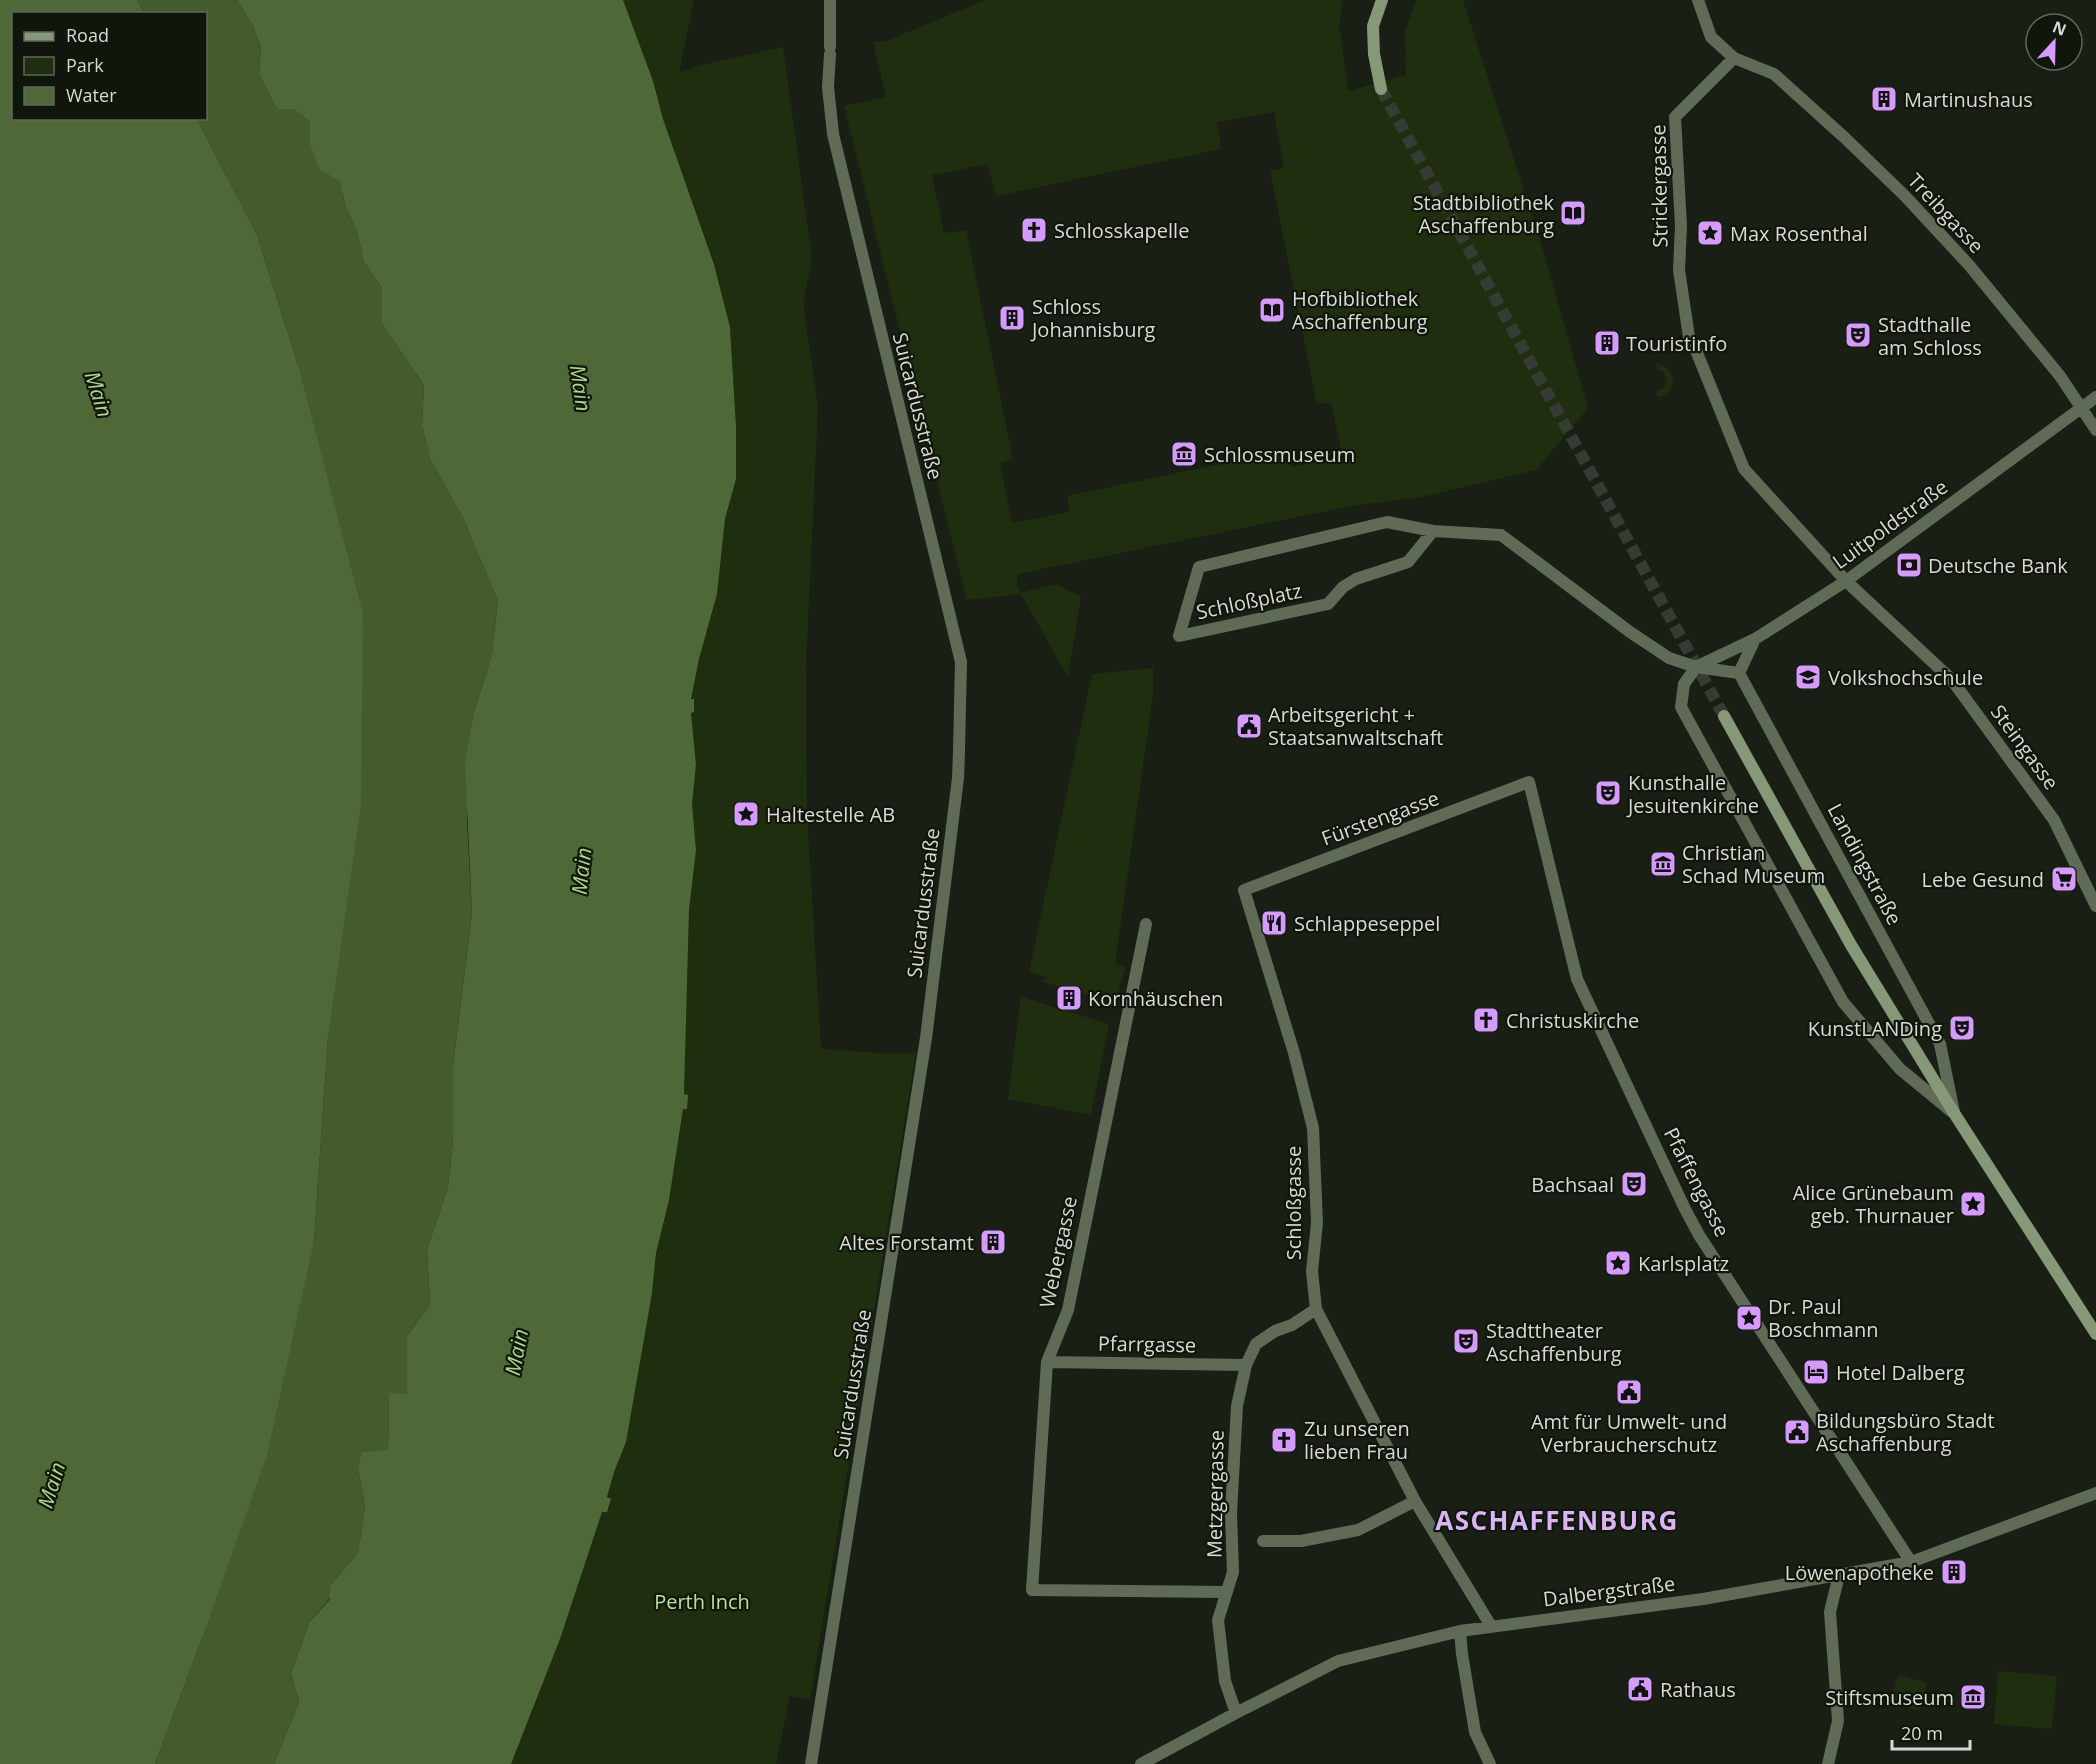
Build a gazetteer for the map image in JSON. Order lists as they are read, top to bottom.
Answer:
{
  "streets": {
    "main road": ["Landingstraße"],
    "street": [
      "Strickergasse",
      "Treibgasse",
      "Suicardusstraße",
      "Luitpoldstraße",
      "Schloßplatz",
      "Steingasse",
      "Fürstengasse",
      "Pfaffengasse",
      "Schloßgasse",
      "Webergasse",
      "Pfarrgasse",
      "Metzgergasse",
      "Dalbergstraße"
    ]
  },
  "crossings": [
    ["Strickergasse", "Treibgasse"],
    ["Strickergasse", "Steingasse"],
    ["Treibgasse", "Luitpoldstraße"],
    ["Luitpoldstraße", "Schloßplatz"],
    ["Luitpoldstraße", "Steingasse"],
    ["Luitpoldstraße", "Landingstraße"],
    ["Schloßplatz", "Landingstraße"],
    ["Fürstengasse", "Pfaffengasse"],
    ["Fürstengasse", "Schloßgasse"],
    ["Pfaffengasse", "Dalbergstraße"],
    ["Schloßgasse", "Metzgergasse"],
    ["Schloßgasse", "Dalbergstraße"],
    ["Webergasse", "Pfarrgasse"],
    ["Webergasse", "Metzgergasse"],
    ["Pfarrgasse", "Metzgergasse"],
    ["Metzgergasse", "Dalbergstraße"]
  ],
  "districts": ["ASCHAFFENBURG"],
  "water": ["Main"],
  "parks": ["Perth Inch"],
  "places": {
    "building": [
      "Martinushaus",
      "Schloss Johannisburg",
      "Touristinfo",
      "Kornhäuschen",
      "Altes Forstamt",
      "Löwenapotheke"
    ],
    "library": ["Stadtbibliothek Aschaffenburg", "Hofbibliothek Aschaffenburg"],
    "church": ["Schlosskapelle", "Christuskirche", "Zu unseren lieben Frau"],
    "place": [
      "Max Rosenthal",
      "Haltestelle AB",
      "Alice Grünebaum geb. Thurnauer",
      "Karlsplatz",
      "Dr. Paul Boschmann"
    ],
    "theatre": [
      "Stadthalle am Schloss",
      "Kunsthalle Jesuitenkirche",
      "KunstLANDing",
      "Bachsaal",
      "Stadttheater Aschaffenburg"
    ],
    "museum": ["Schlossmuseum", "Christian Schad Museum", "Stiftsmuseum"],
    "bank": ["Deutsche Bank"],
    "school or university": ["Volkshochschule"],
    "public building": [
      "Arbeitsgericht + Staatsanwaltschaft",
      "Amt für Umwelt- und Verbraucherschutz",
      "Bildungsbüro Stadt Aschaffenburg",
      "Rathaus"
    ],
    "supermarket": ["Lebe Gesund"],
    "restaurant": ["Schlappeseppel"],
    "hotel": ["Hotel Dalberg"]
  },
  "legend": ["Road", "Park", "Water"],
  "scale_bar": "20 m",
  "north": "top"
}
